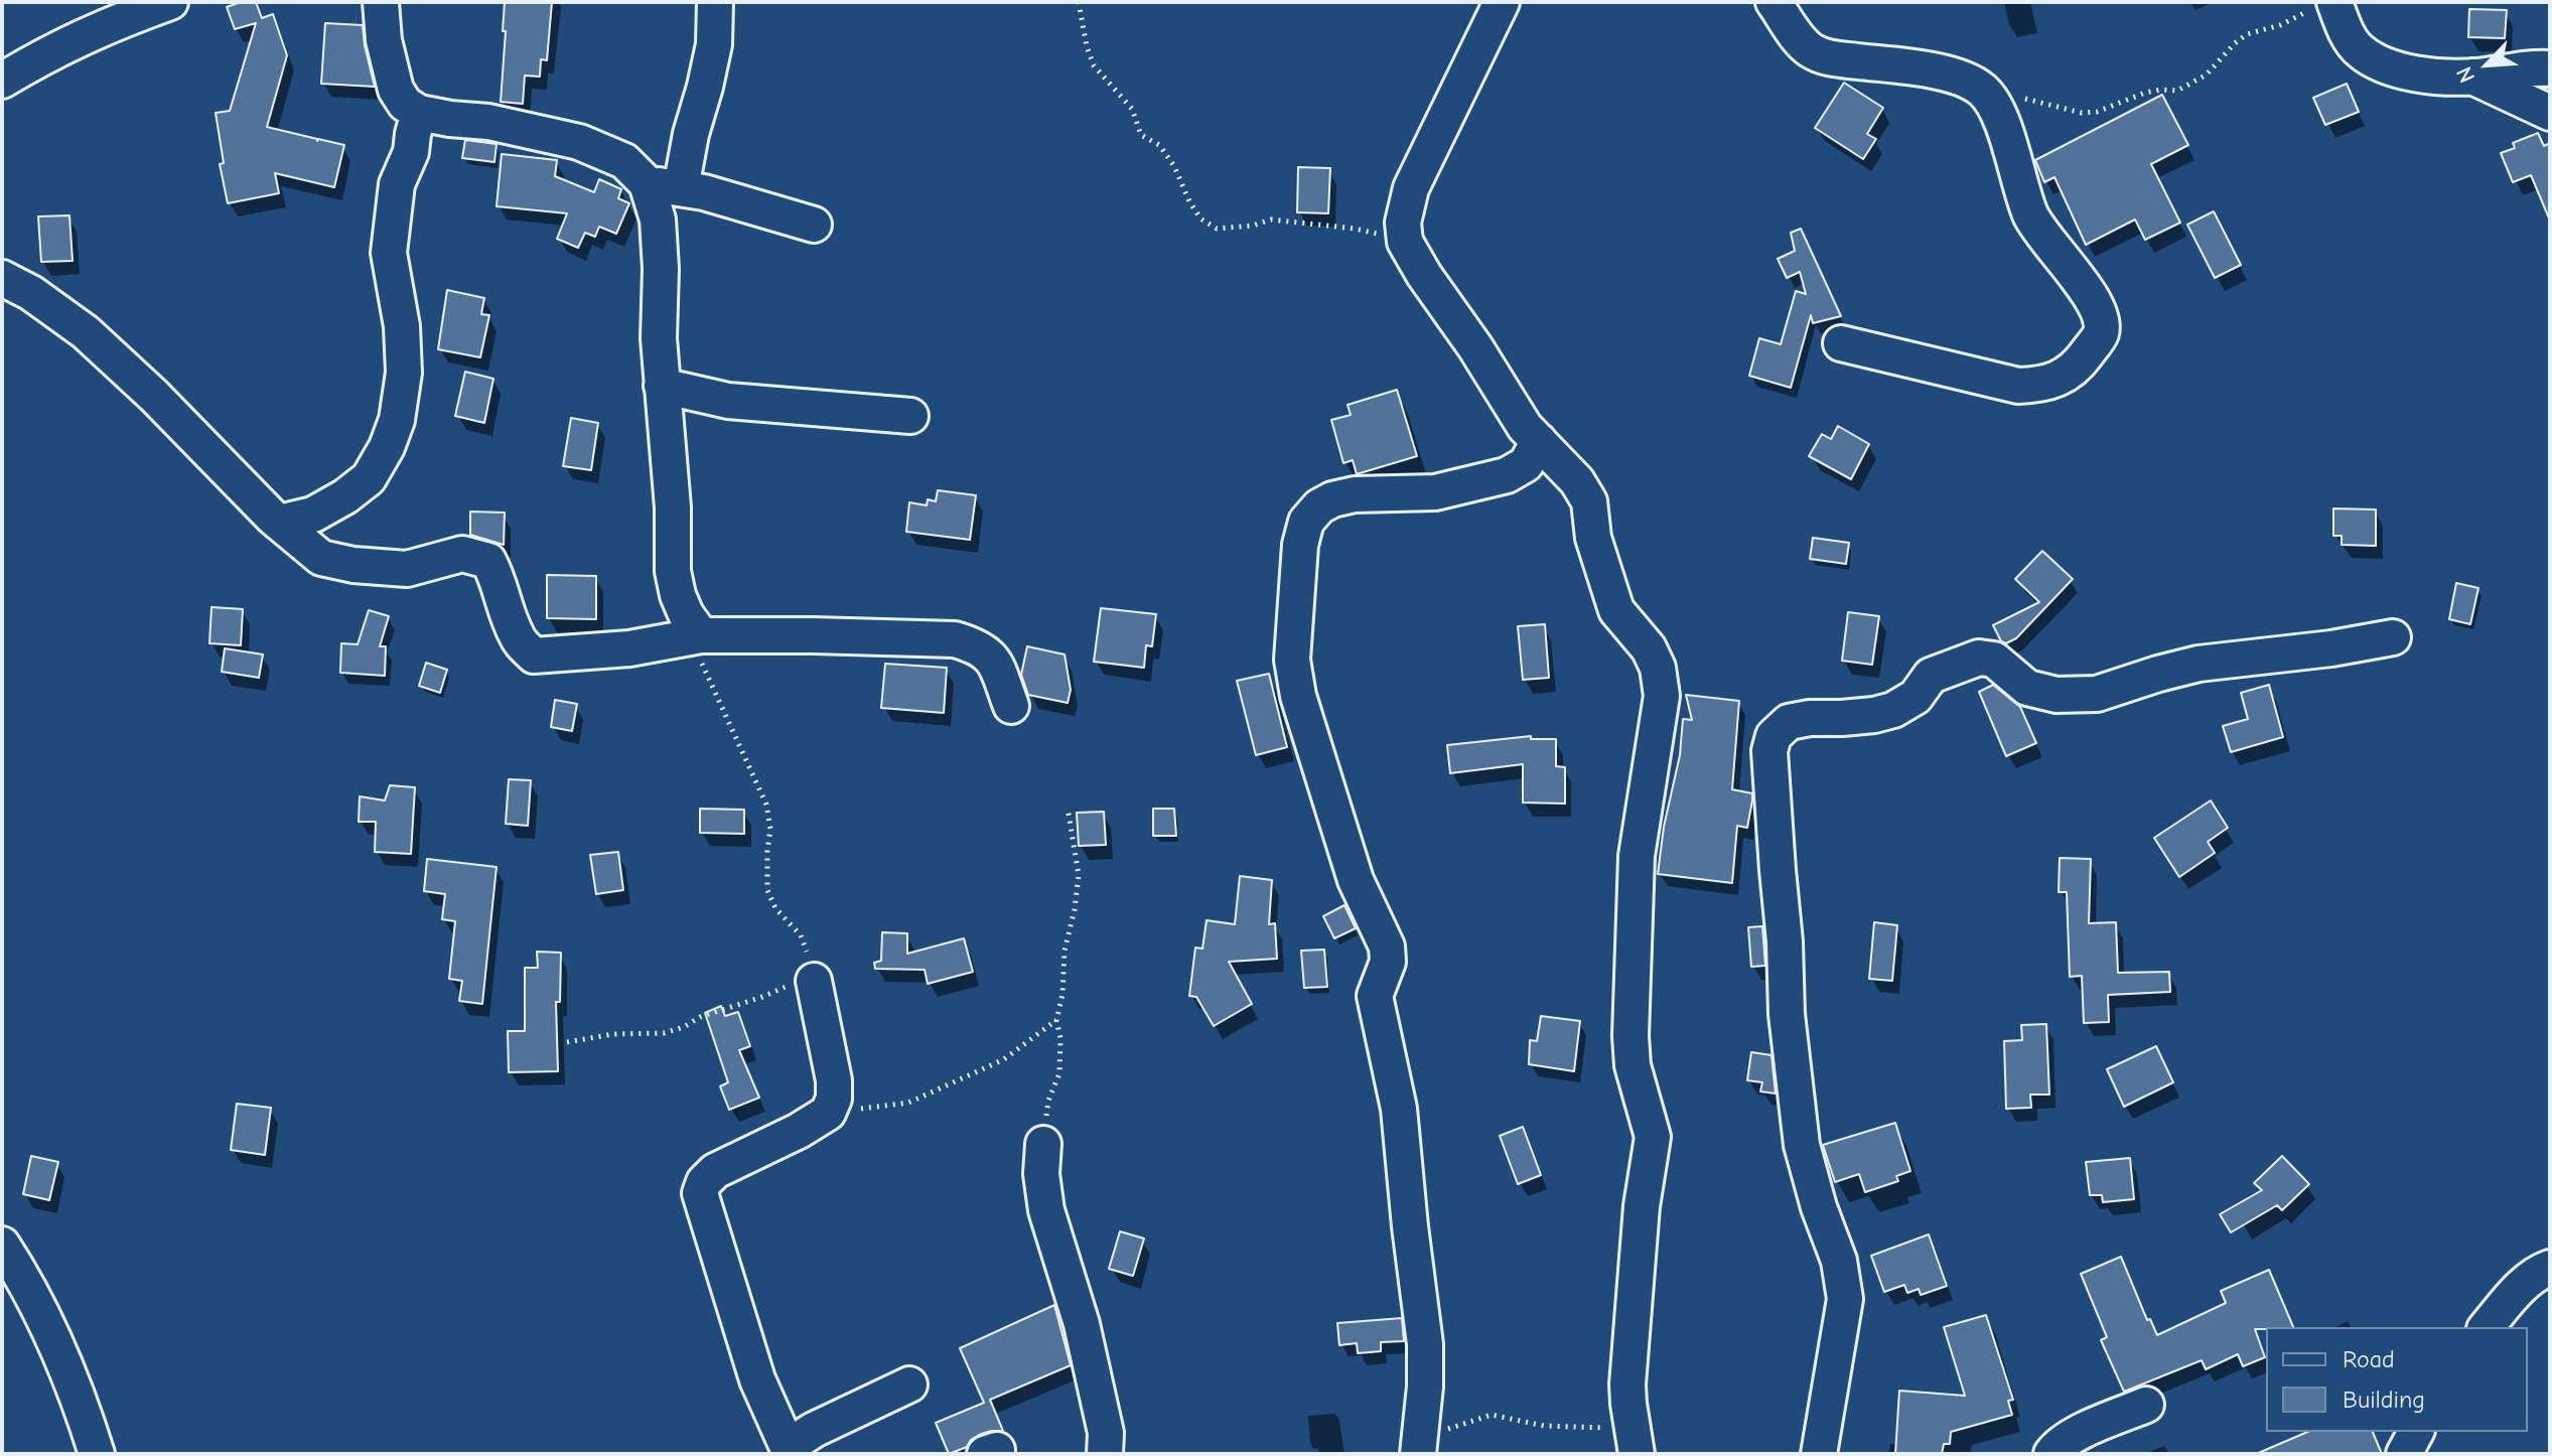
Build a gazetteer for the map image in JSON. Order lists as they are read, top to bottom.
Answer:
{
  "legend": ["Road", "Building"],
  "north": "bottom left"
}
